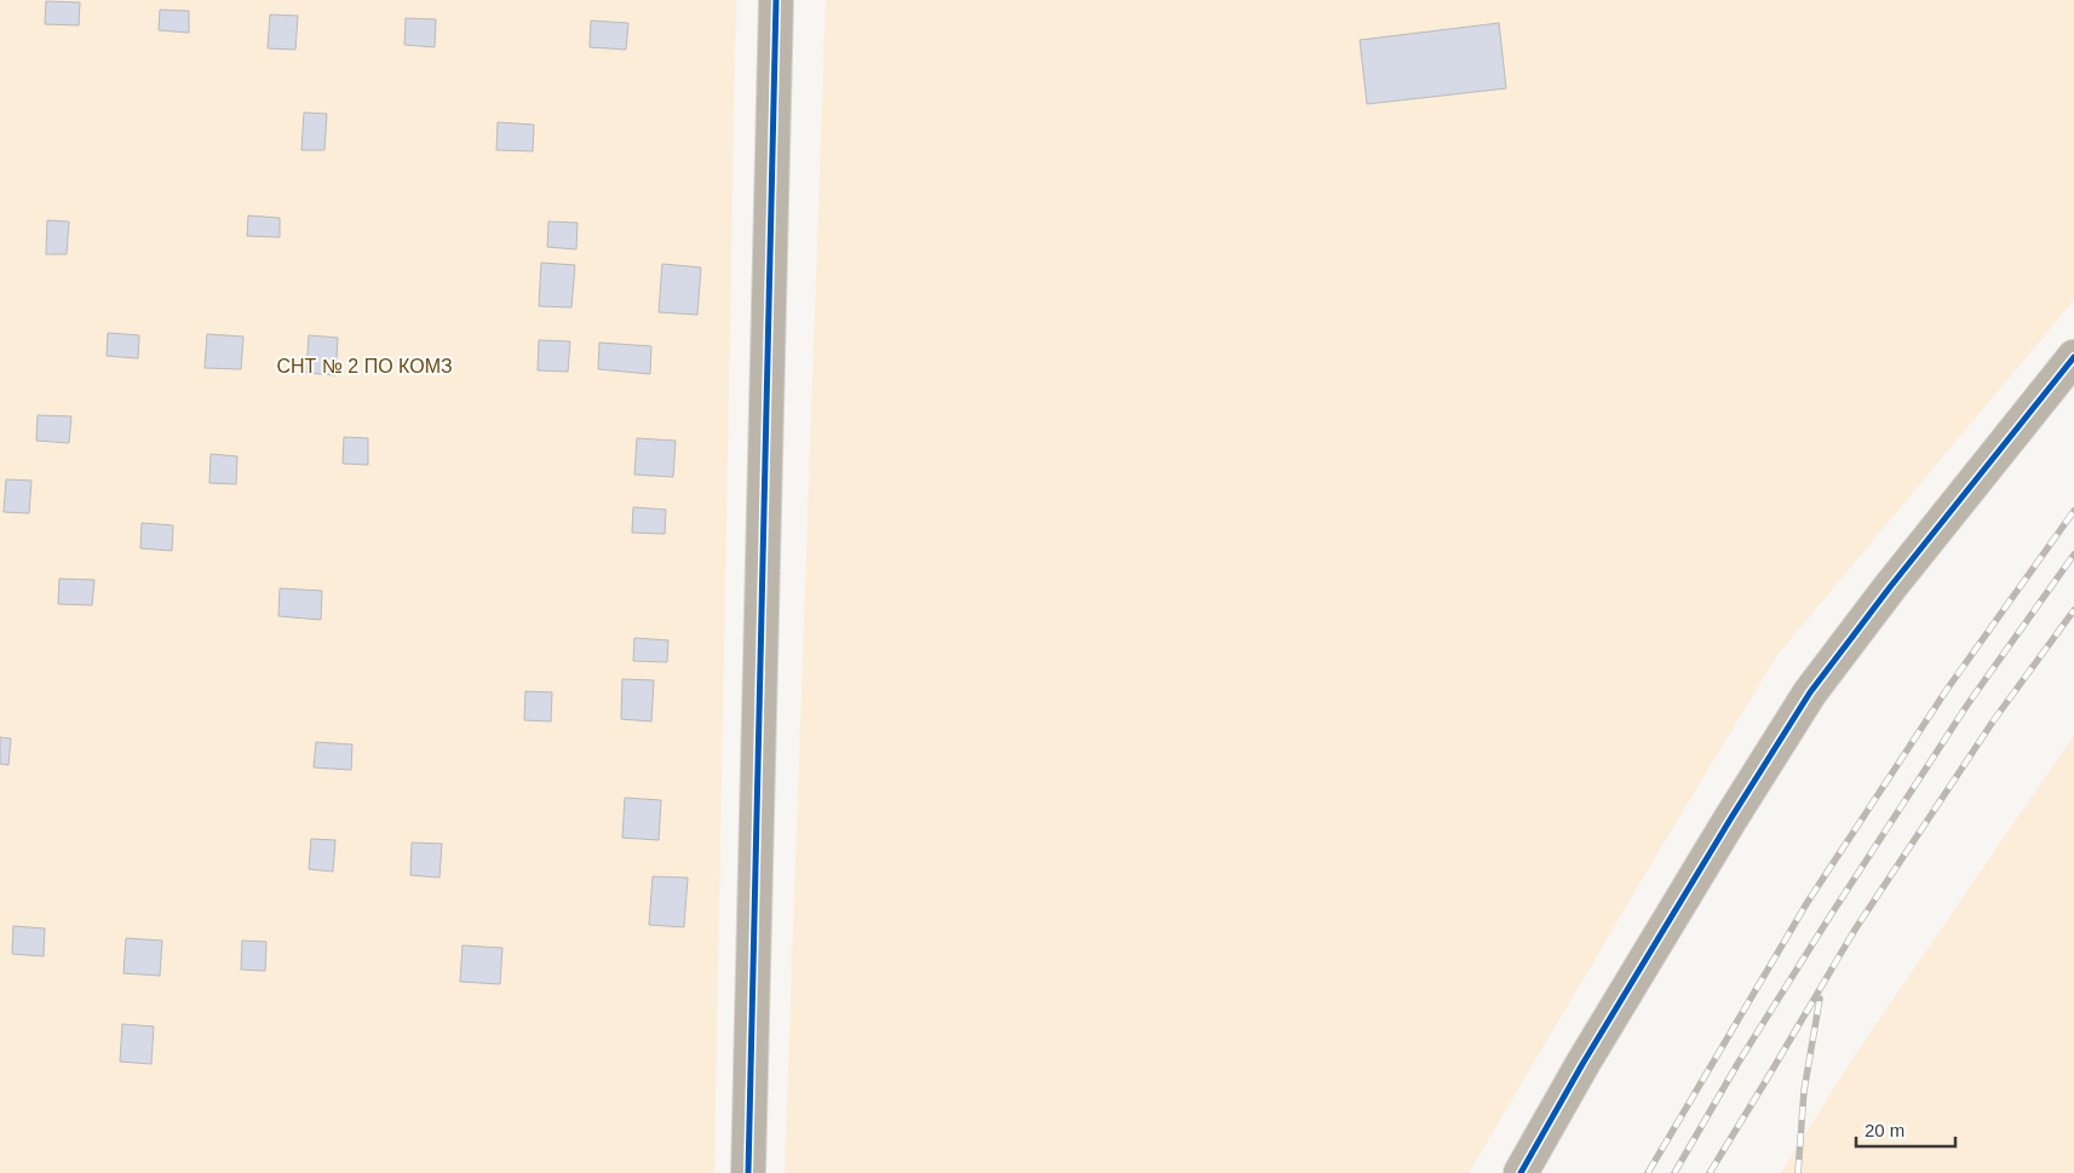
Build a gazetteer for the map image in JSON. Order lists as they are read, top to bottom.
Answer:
{
  "parks": ["СНТ № 2 ПО КОМЗ"],
  "scale_bar": "20 m"
}
